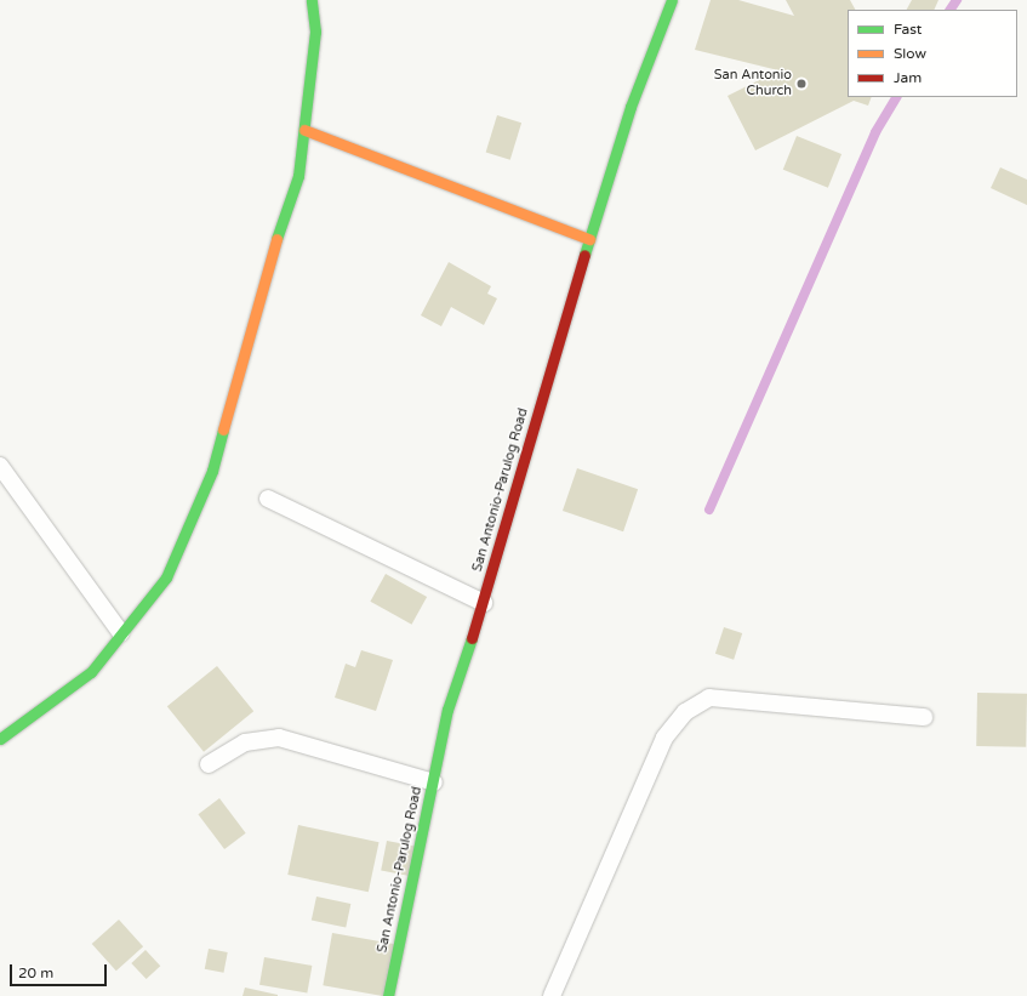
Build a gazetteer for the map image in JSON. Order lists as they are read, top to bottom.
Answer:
{
  "streets": {
    "street": ["San Antonio-Parulog Road"]
  },
  "places": ["San Antonio Church"],
  "legend": ["Fast", "Slow", "Jam"],
  "scale_bar": "20 m"
}
